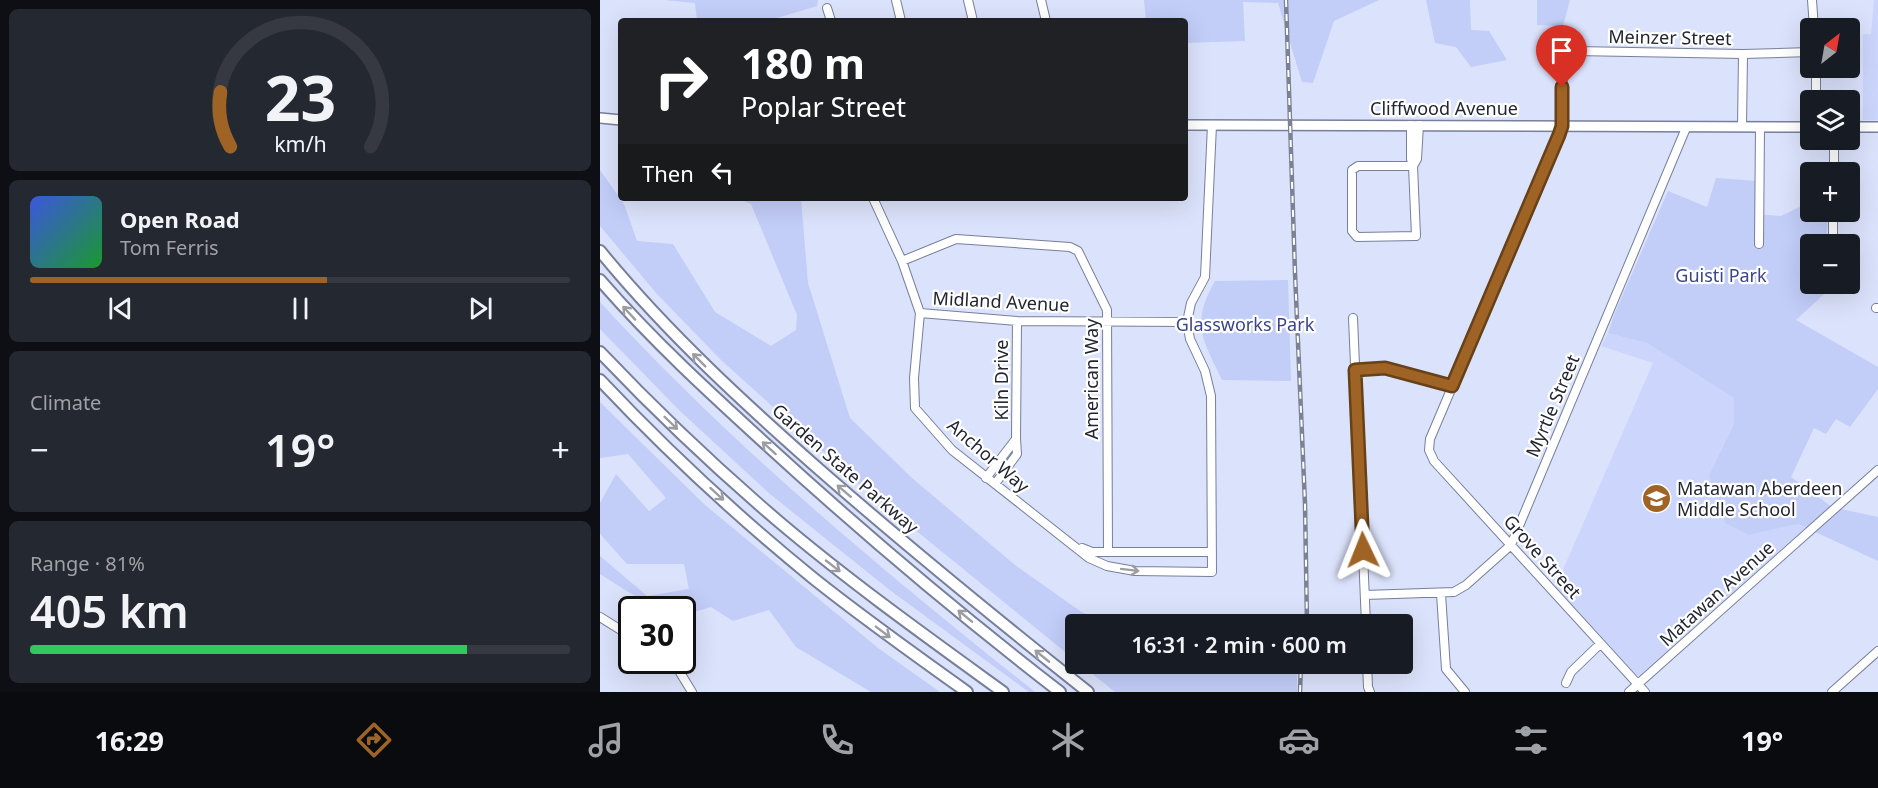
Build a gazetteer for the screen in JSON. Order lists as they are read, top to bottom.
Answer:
{
  "streets": {
    "highway": ["Garden State Parkway"],
    "main road": ["Cliffwood Avenue"],
    "street": [
      "Meinzer Street",
      "Midland Avenue",
      "American Way",
      "Kiln Drive",
      "Myrtle Street",
      "Anchor Way",
      "Grove Street",
      "Matawan Avenue"
    ]
  },
  "crossings": [
    ["Meinzer Street", "Cliffwood Avenue"],
    ["Cliffwood Avenue", "Myrtle Street"],
    ["Midland Avenue", "American Way"],
    ["Midland Avenue", "Kiln Drive"],
    ["Midland Avenue", "Anchor Way"],
    ["American Way", "Anchor Way"],
    ["Kiln Drive", "Anchor Way"],
    ["Myrtle Street", "Grove Street"],
    ["Grove Street", "Matawan Avenue"]
  ],
  "parks": ["Guisti Park", "Glassworks Park"],
  "places": {
    "school or university": ["Matawan Aberdeen Middle School"]
  },
  "north": "top right",
  "page": {
    "map_buttons": ["+", "−"],
    "turn": ["180 m", "Poplar Street"],
    "then": "Then",
    "song": ["Open Road", "Tom Ferris"],
    "tile": [
      "Climate",
      ["Range · 81%", "405 km"]
    ],
    "heat": ["−", "19°", "+"],
    "limit": "30",
    "trip": "16:31 · 2 min · 600 m",
    "tabs": ["16:29", "19°"],
    "gauge": ["23", "km/h"]
  }
}
